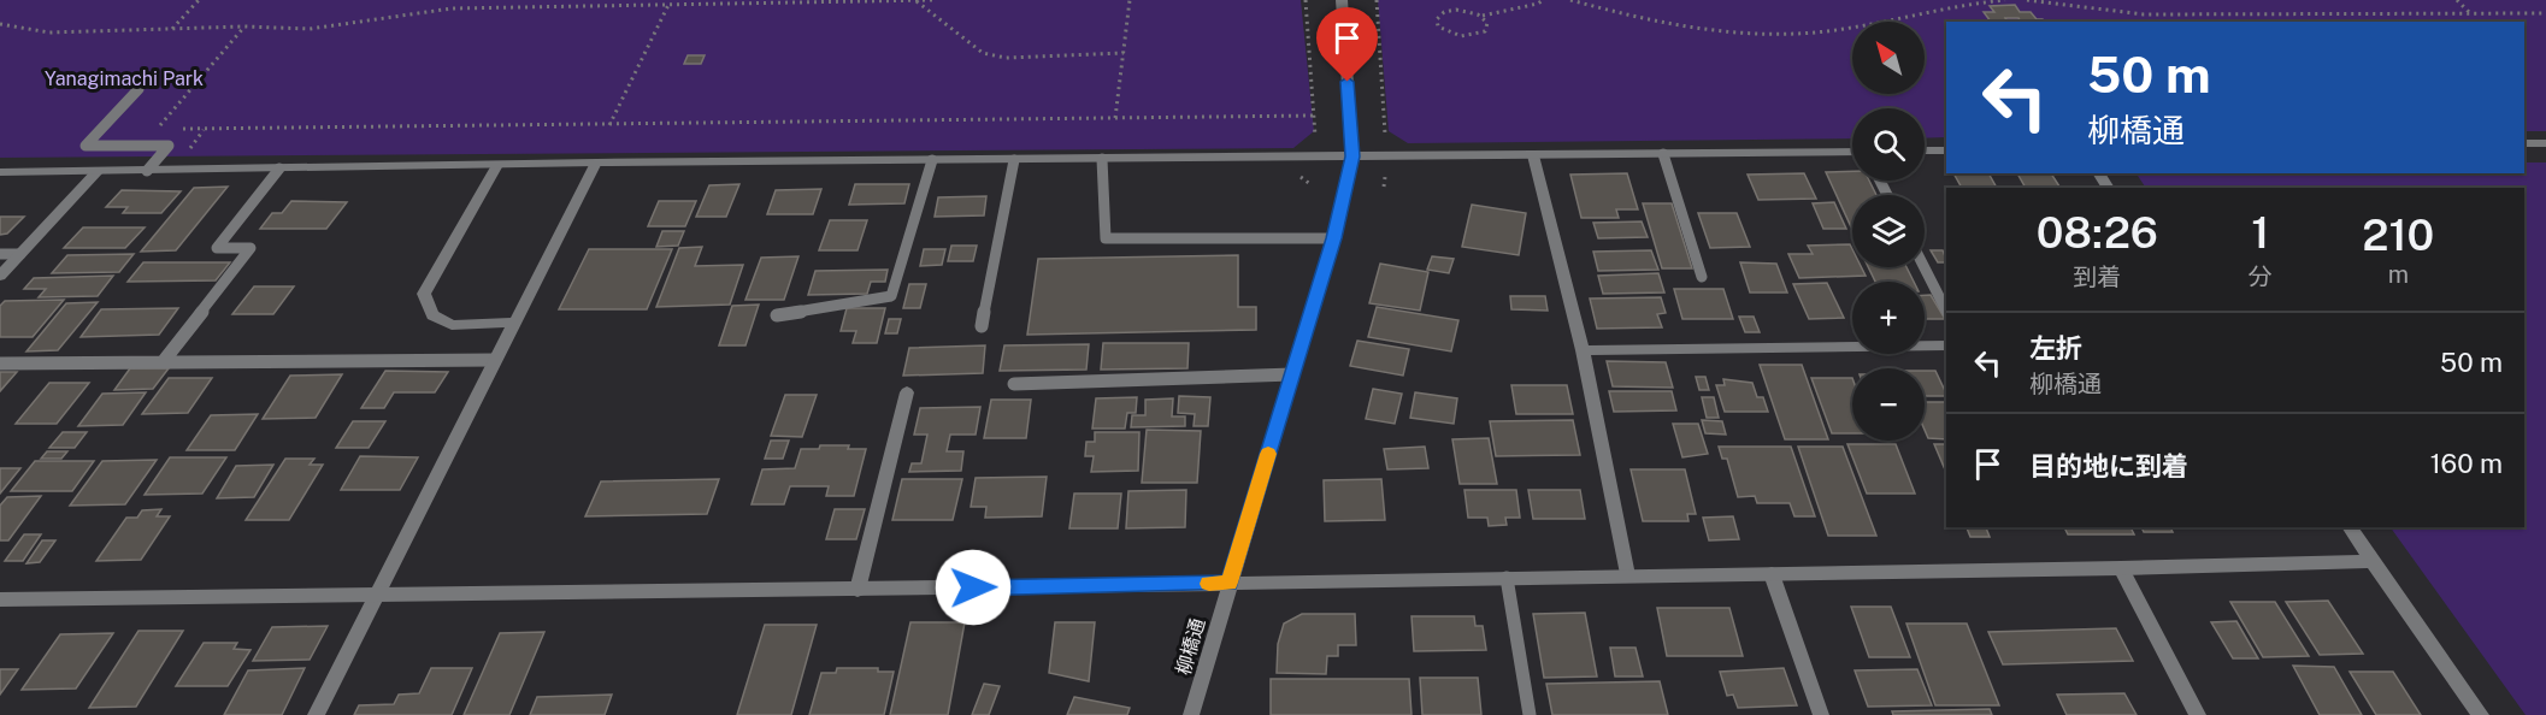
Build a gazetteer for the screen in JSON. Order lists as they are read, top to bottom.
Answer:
{
  "streets": {
    "street": ["柳橋通"]
  },
  "parks": ["Yanagimachi Park"],
  "north": "top left",
  "page": {
    "map_buttons": ["+", "−"],
    "turn": ["50 m", "柳橋通"],
    "eta": [
      "08:26",
      "到着",
      "1",
      "分",
      "210",
      "m"
    ],
    "list": [
      {
        "name": "左折",
        "note": "柳橋通",
        "value": "50 m"
      },
      {
        "name": "目的地に到着",
        "value": "160 m"
      }
    ]
  }
}
